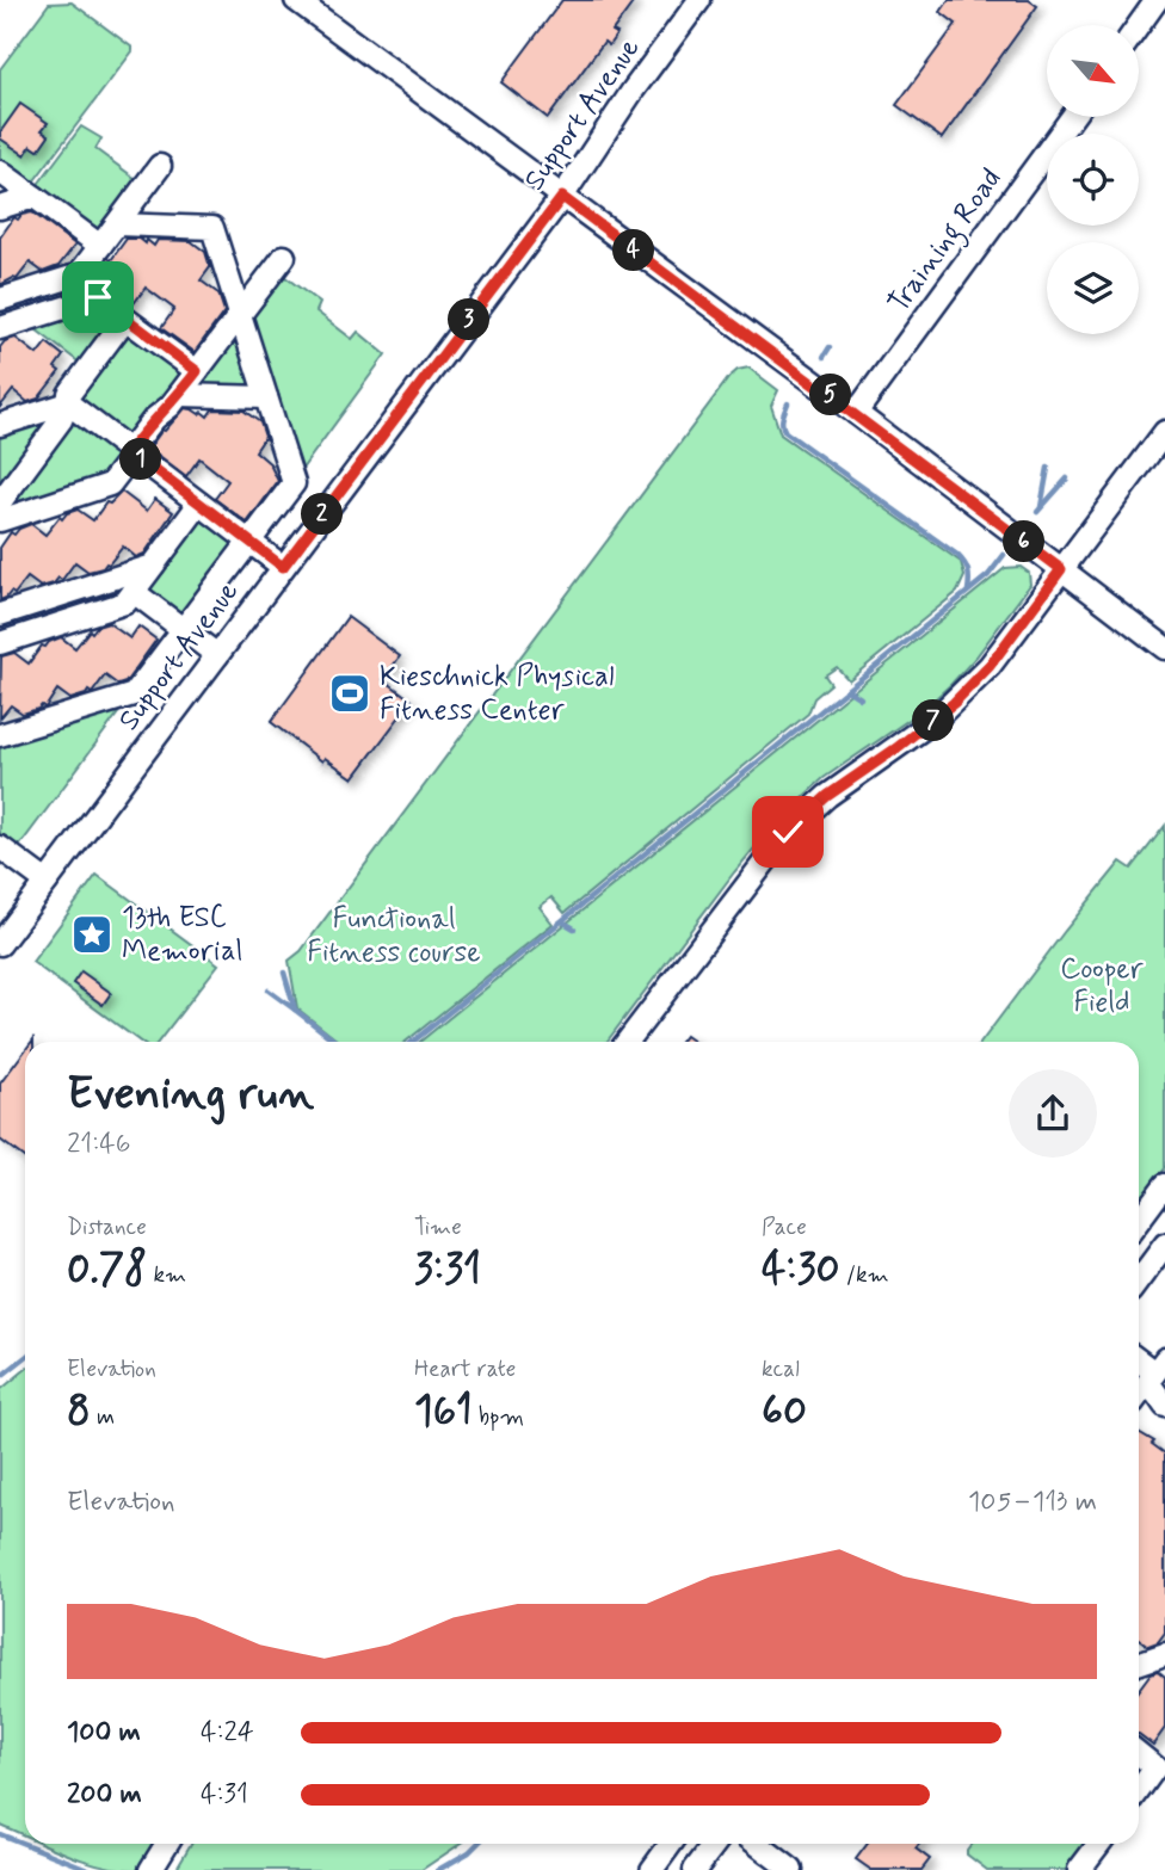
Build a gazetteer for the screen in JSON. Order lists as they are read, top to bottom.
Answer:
{
  "streets": {
    "street": ["Support Avenue", "Training Road"]
  },
  "parks": ["Functional Fitness course", "Cooper Field"],
  "places": {
    "sports": ["Kieschnick Physical Fitness Center"],
    "place": ["13th ESC Memorial"]
  },
  "north": "bottom right",
  "page": {
    "pins": [
      "4",
      "3",
      "5",
      "1",
      "2",
      "6",
      "7"
    ],
    "heading": ["Evening run", "21:46"],
    "stats": [
      ["Distance", "0.78 km"],
      ["Time", "3:31"],
      ["Pace", "4:30 /km"],
      ["Elevation", "8 m"],
      ["Heart rate", "161 bpm"],
      ["kcal", "60"]
    ],
    "chart": ["Elevation", "105–113 m"],
    "list": [
      {
        "name": "100 m",
        "note": "4:24"
      },
      {
        "name": "200 m",
        "note": "4:31"
      }
    ]
  }
}
